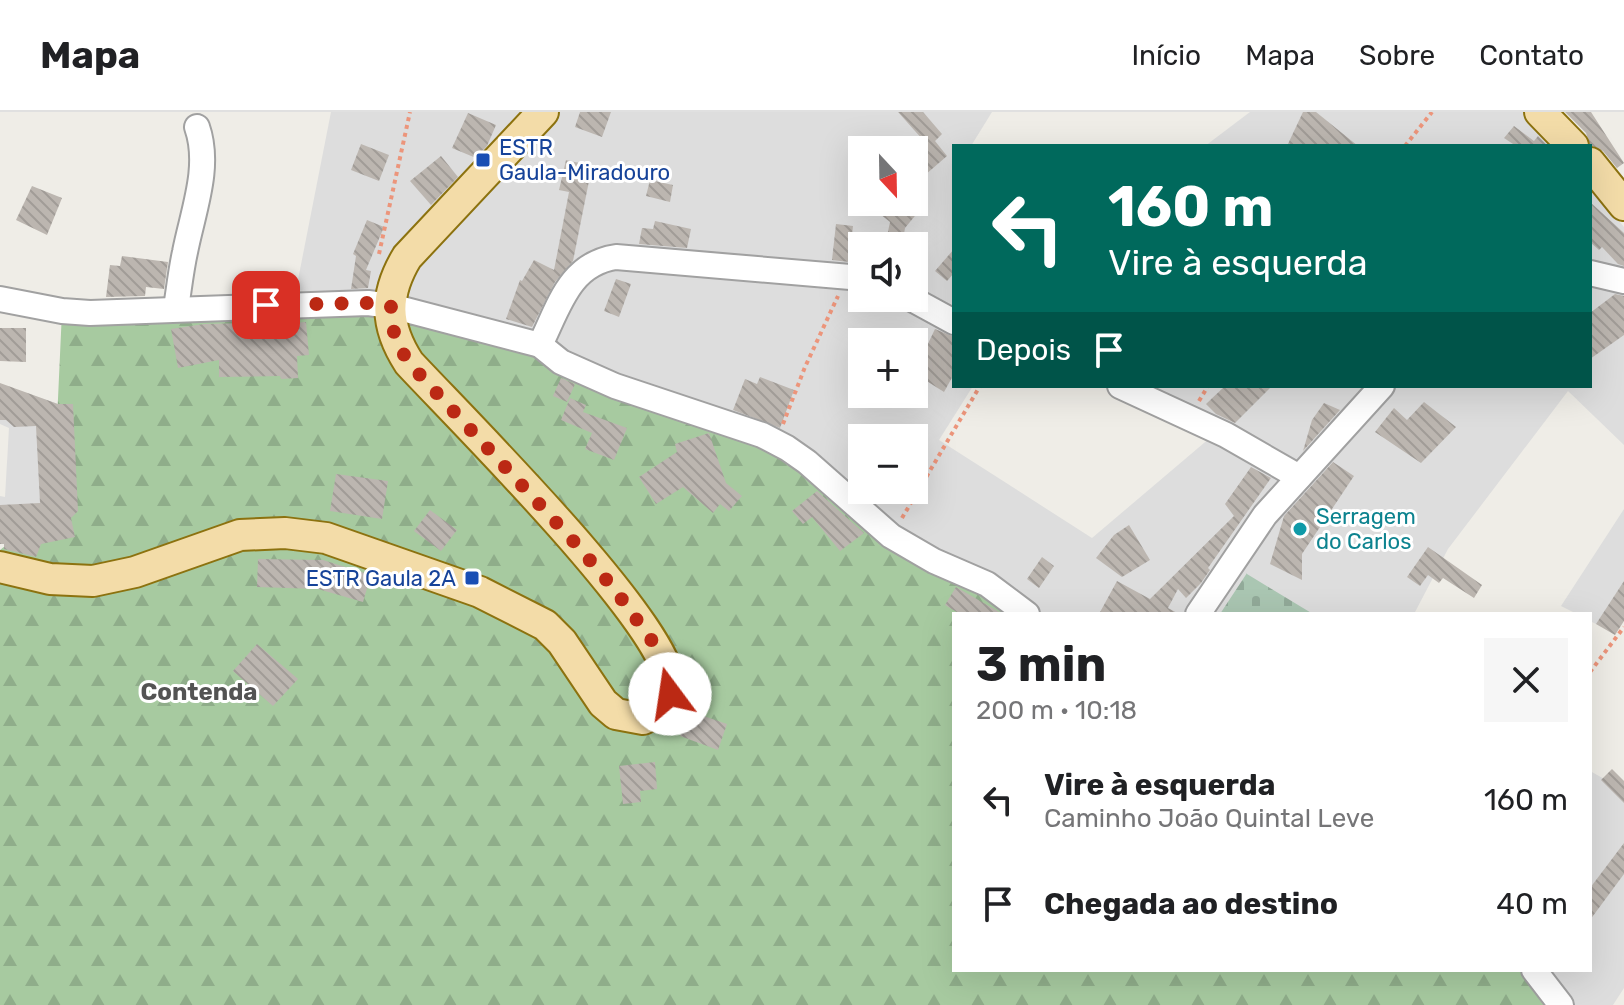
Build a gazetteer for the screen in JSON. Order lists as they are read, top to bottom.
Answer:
{
  "districts": ["Contenda"],
  "places": {
    "transit": ["ESTR Gaula-Miradouro", "ESTR Gaula 2A"],
    "other": ["Serragem do Carlos"]
  },
  "north": "bottom",
  "page": {
    "header": "Mapa",
    "nav": [
      "Início",
      "Mapa",
      "Sobre",
      "Contato"
    ],
    "map_buttons": ["+", "−"],
    "turn": ["160 m", "Vire à esquerda"],
    "then": "Depois",
    "heading": ["3 min", "200 m · 10:18"],
    "list": [
      {
        "name": "Vire à esquerda",
        "note": "Caminho João Quintal Leve",
        "value": "160 m"
      },
      {
        "name": "Chegada ao destino",
        "value": "40 m"
      }
    ]
  }
}
